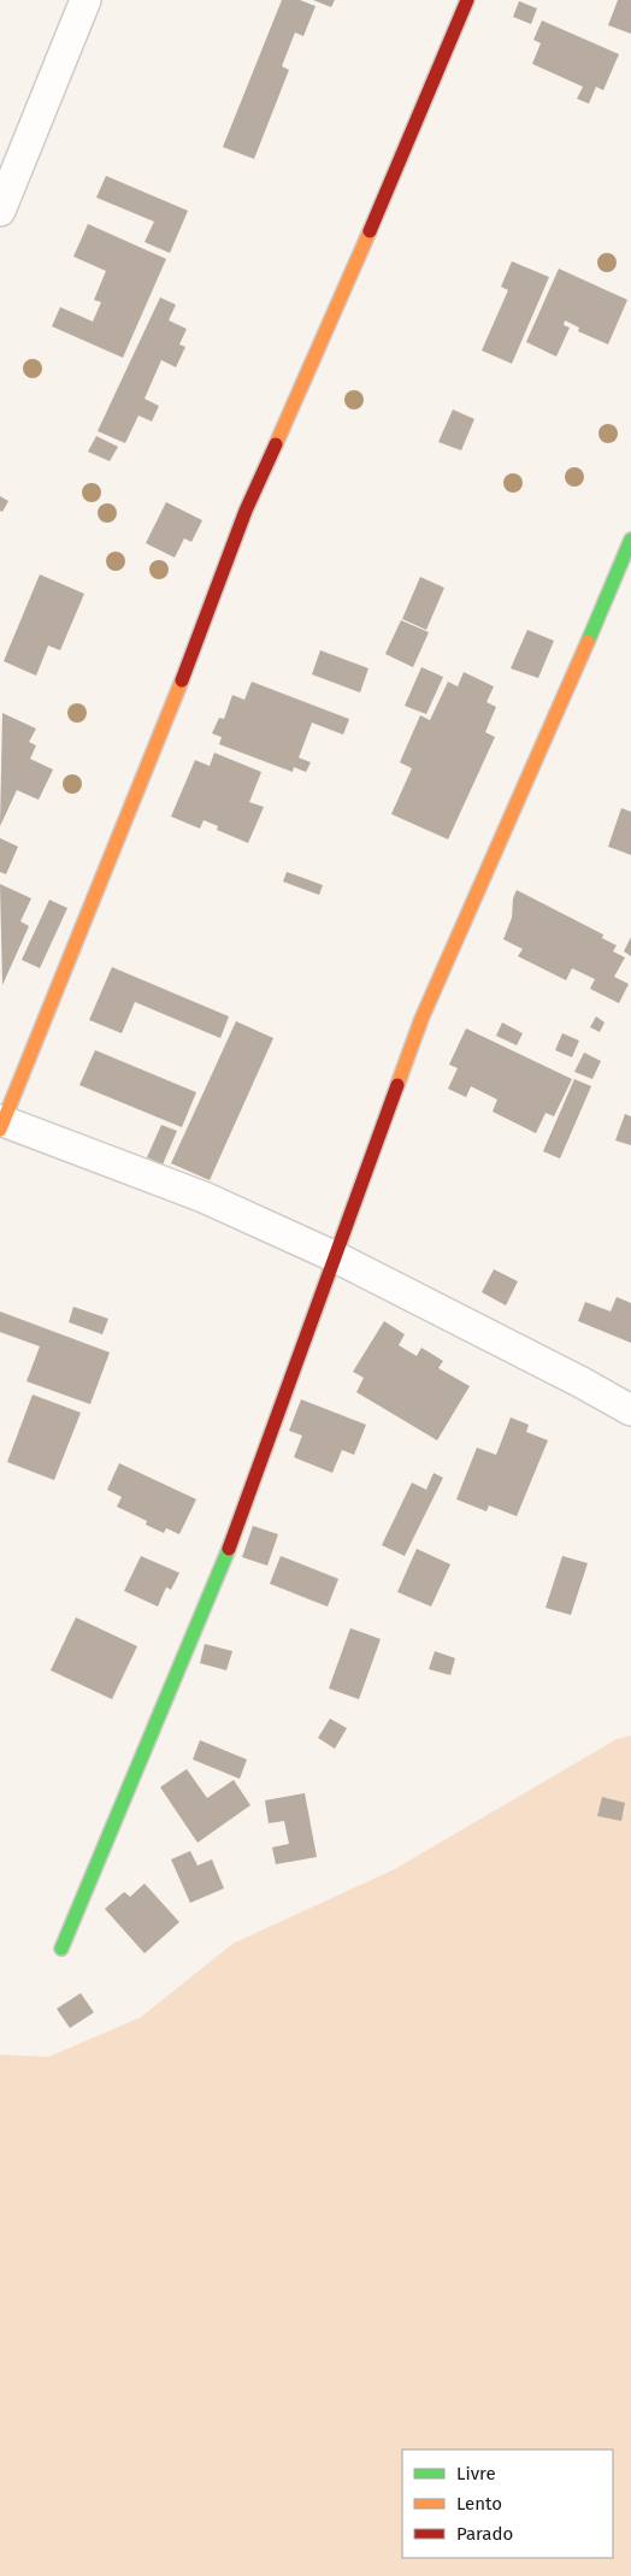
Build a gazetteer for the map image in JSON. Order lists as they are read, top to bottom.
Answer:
{
  "legend": ["Livre", "Lento", "Parado"]
}
